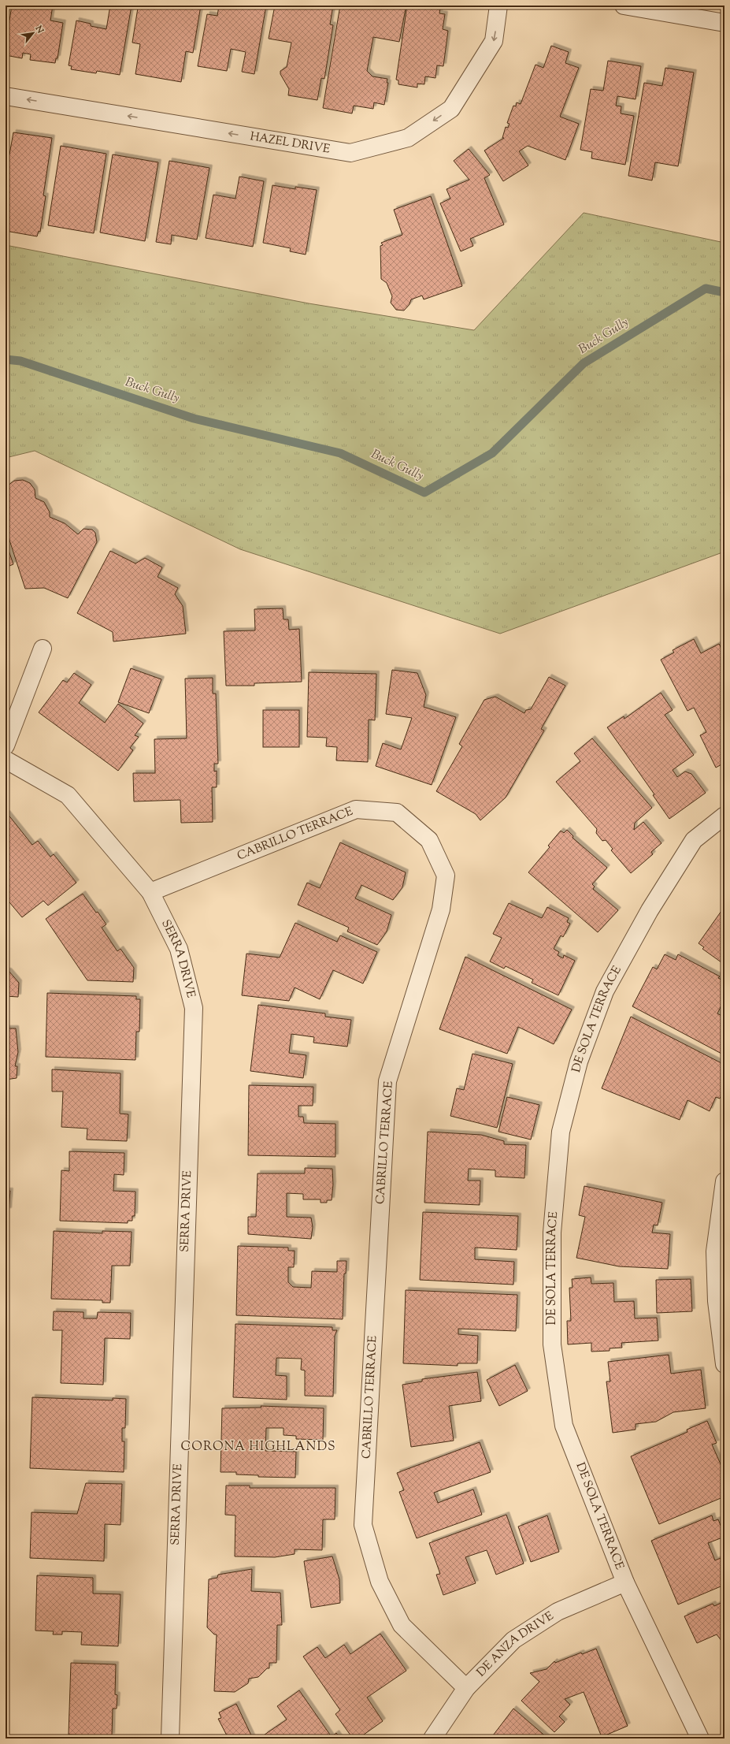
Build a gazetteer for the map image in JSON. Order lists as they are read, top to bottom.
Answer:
{
  "streets": {
    "street": [
      "HAZEL DRIVE",
      "CABRILLO TERRACE",
      "SERRA DRIVE",
      "DE SOLA TERRACE",
      "DE ANZA DRIVE"
    ]
  },
  "crossings": [
    ["CABRILLO TERRACE", "SERRA DRIVE"],
    ["CABRILLO TERRACE", "DE ANZA DRIVE"],
    ["DE SOLA TERRACE", "DE ANZA DRIVE"]
  ],
  "one_way": ["HAZEL DRIVE"],
  "districts": ["CORONA HIGHLANDS"],
  "water": ["Buck Gully"],
  "north": "top right"
}
